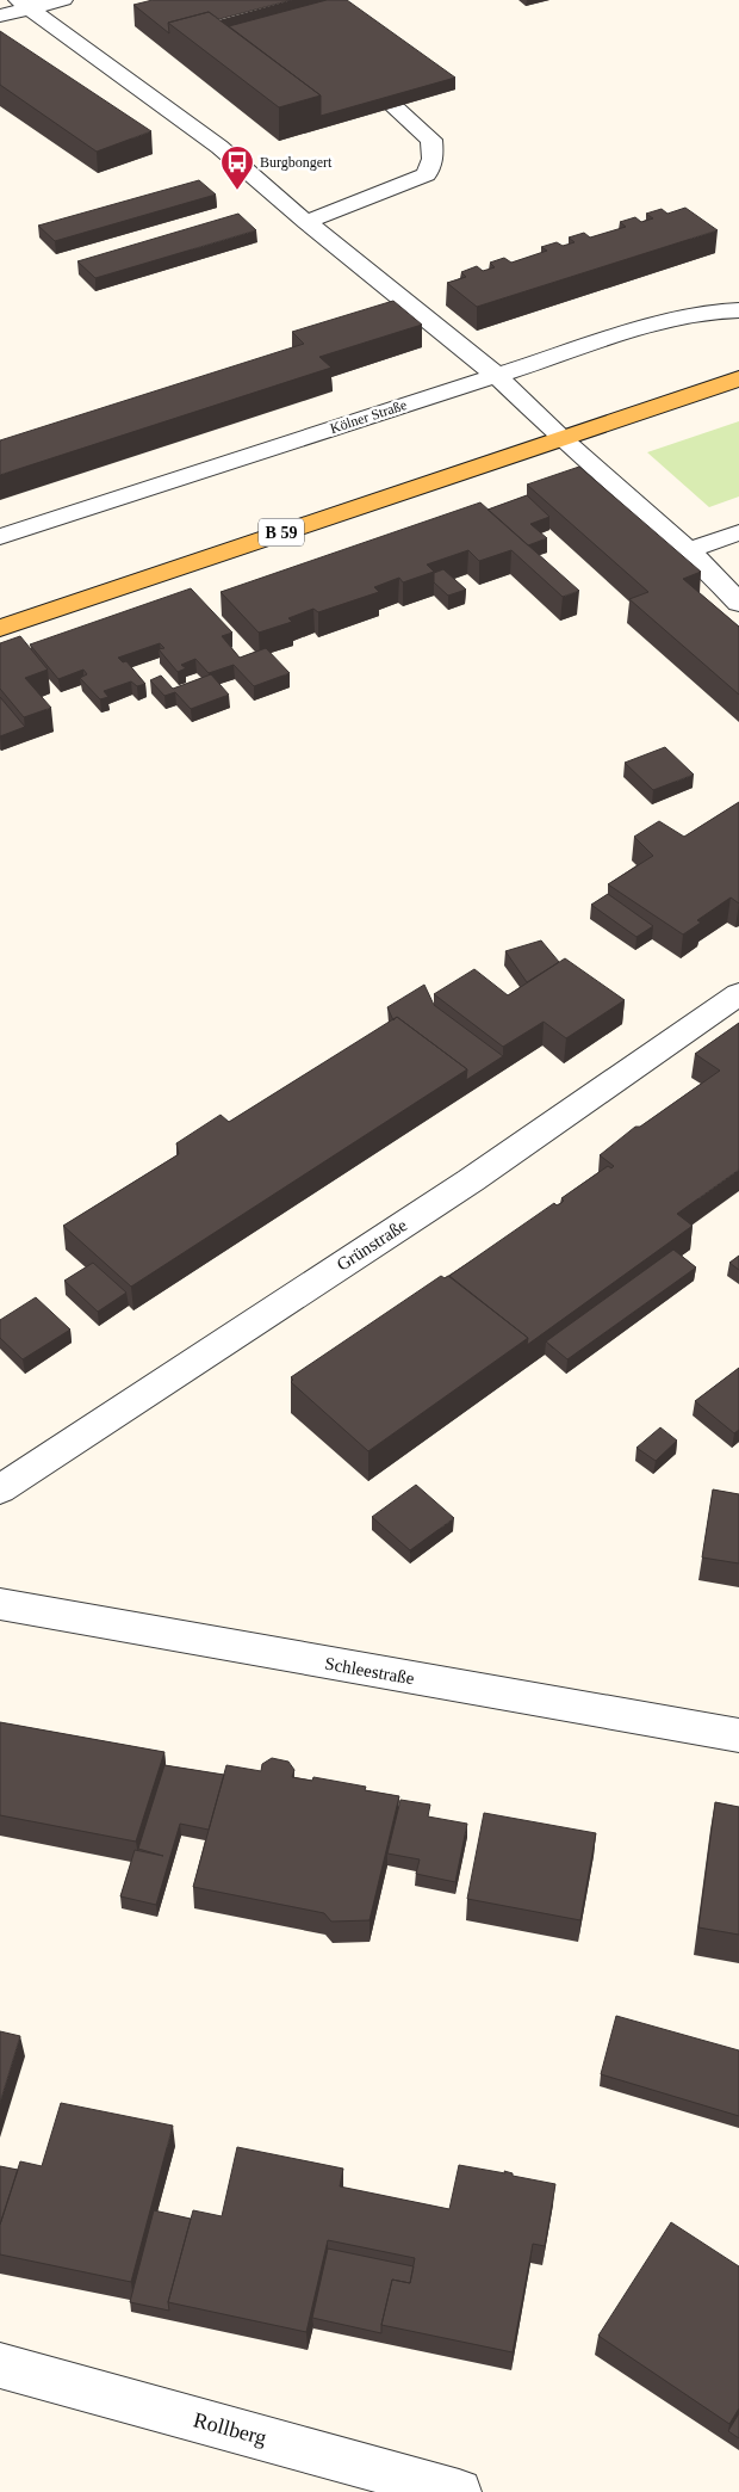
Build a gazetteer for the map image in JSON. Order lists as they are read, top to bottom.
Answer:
{
  "streets": {
    "main road": ["B 59"],
    "street": [
      "Kölner Straße",
      "Grünstraße",
      "Schleestraße",
      "Rollberg"
    ]
  },
  "places": {
    "bus stop": ["Burgbongert"]
  }
}
